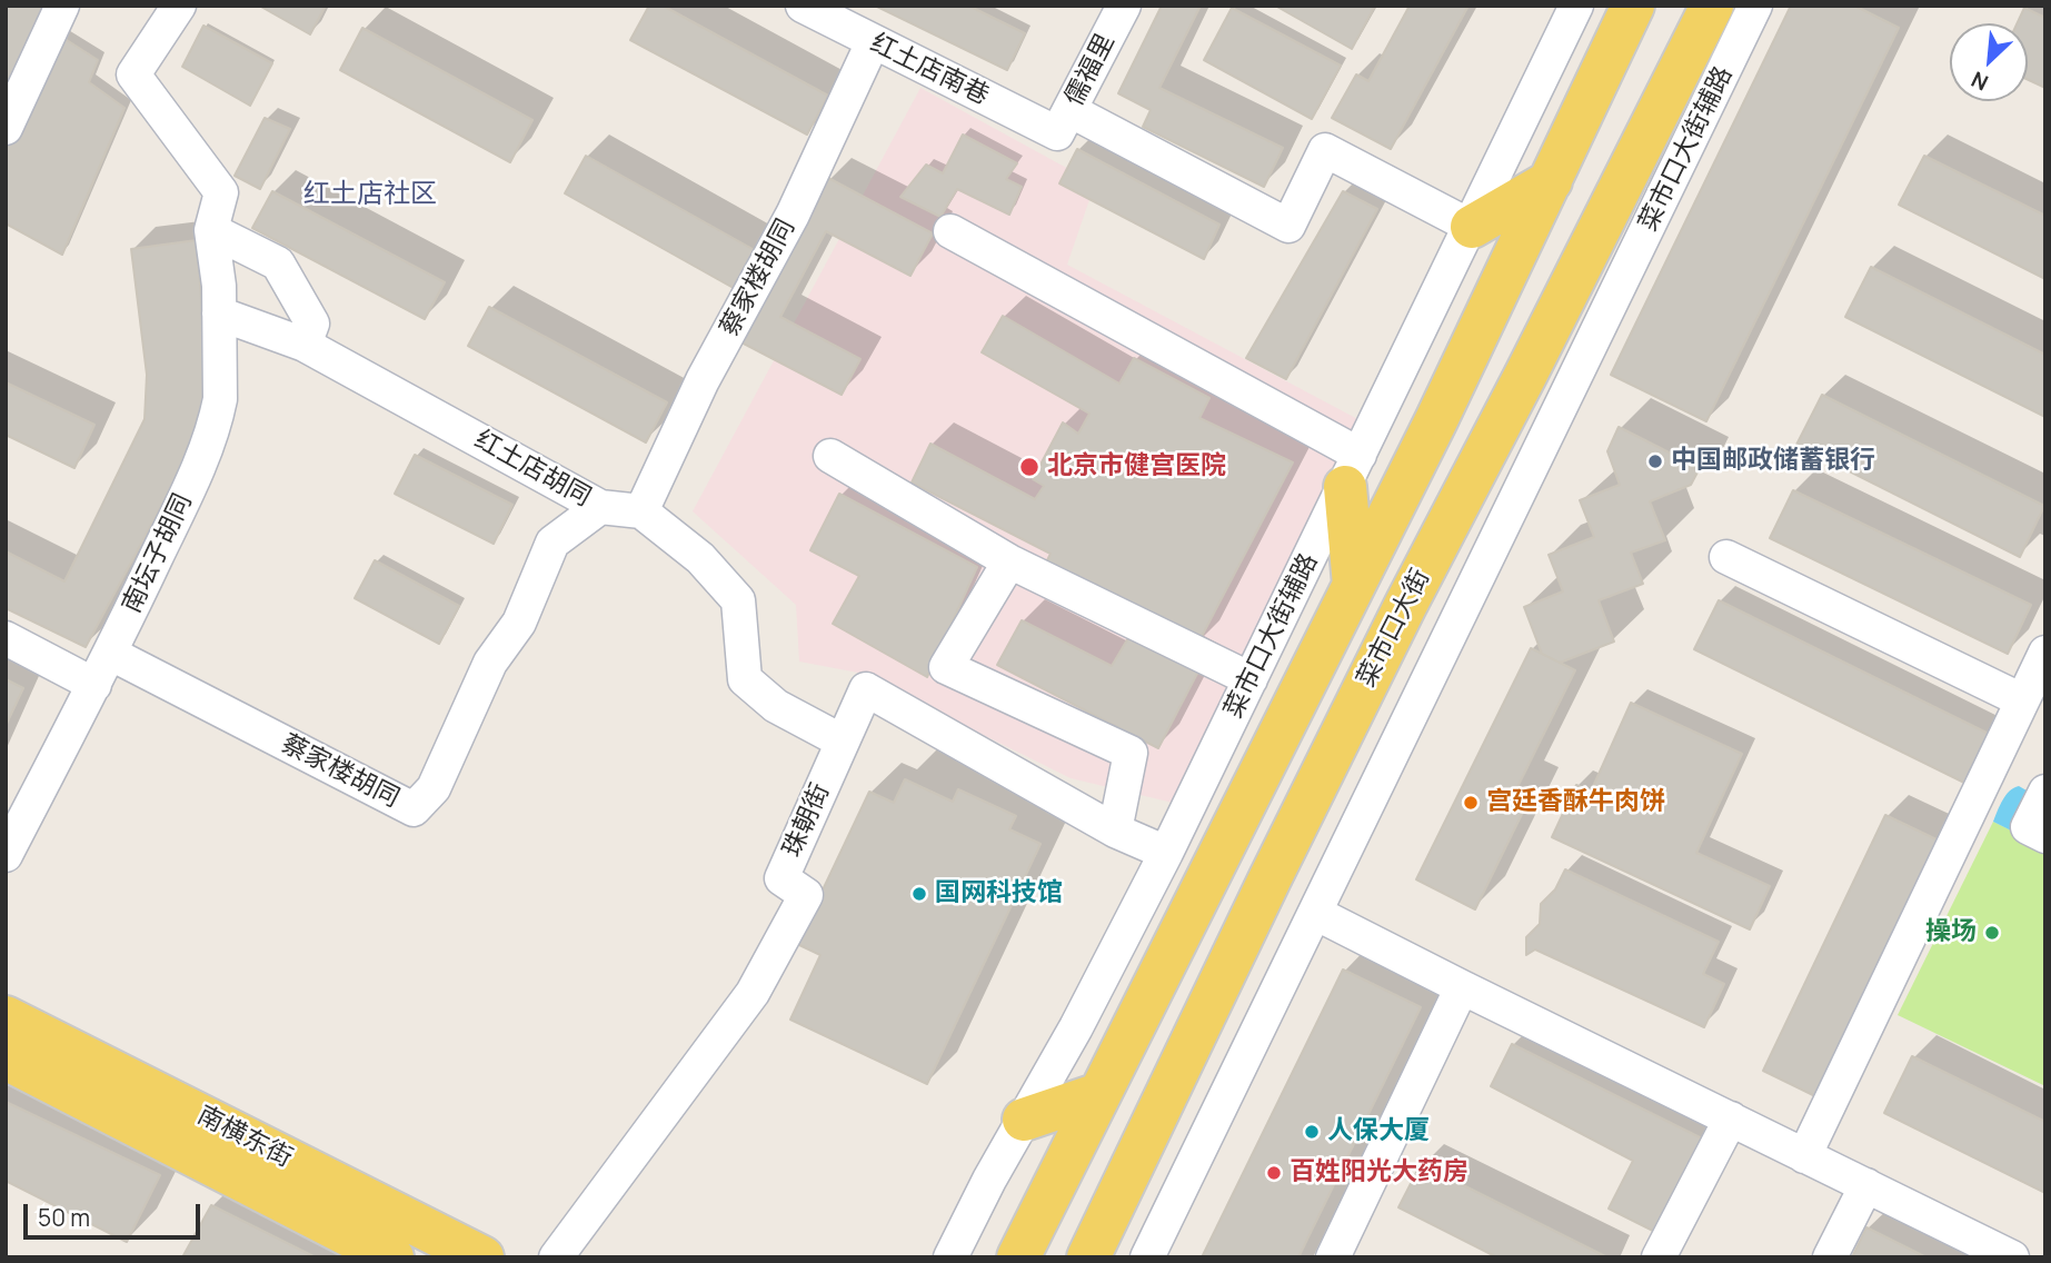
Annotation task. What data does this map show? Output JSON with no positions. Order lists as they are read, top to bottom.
{
  "streets": {
    "main road": ["菜市口大街", "南横东街"],
    "street": [
      "红土店南巷",
      "儒福里",
      "菜市口大街辅路",
      "蔡家楼胡同",
      "红土店胡同",
      "南坛子胡同",
      "珠朝街"
    ]
  },
  "crossings": [
    ["红土店南巷", "儒福里"],
    ["红土店南巷", "菜市口大街辅路"],
    ["红土店南巷", "蔡家楼胡同"],
    ["菜市口大街辅路", "珠朝街"],
    ["蔡家楼胡同", "红土店胡同"],
    ["蔡家楼胡同", "南坛子胡同"],
    ["红土店胡同", "南坛子胡同"]
  ],
  "districts": ["红土店社区"],
  "places": [
    "中国邮政储蓄银行",
    "北京市健宫医院",
    "宫廷香酥牛肉饼",
    "国网科技馆",
    "操场",
    "人保大厦",
    "百姓阳光大药房"
  ],
  "scale_bar": "50 m",
  "north": "bottom left"
}
